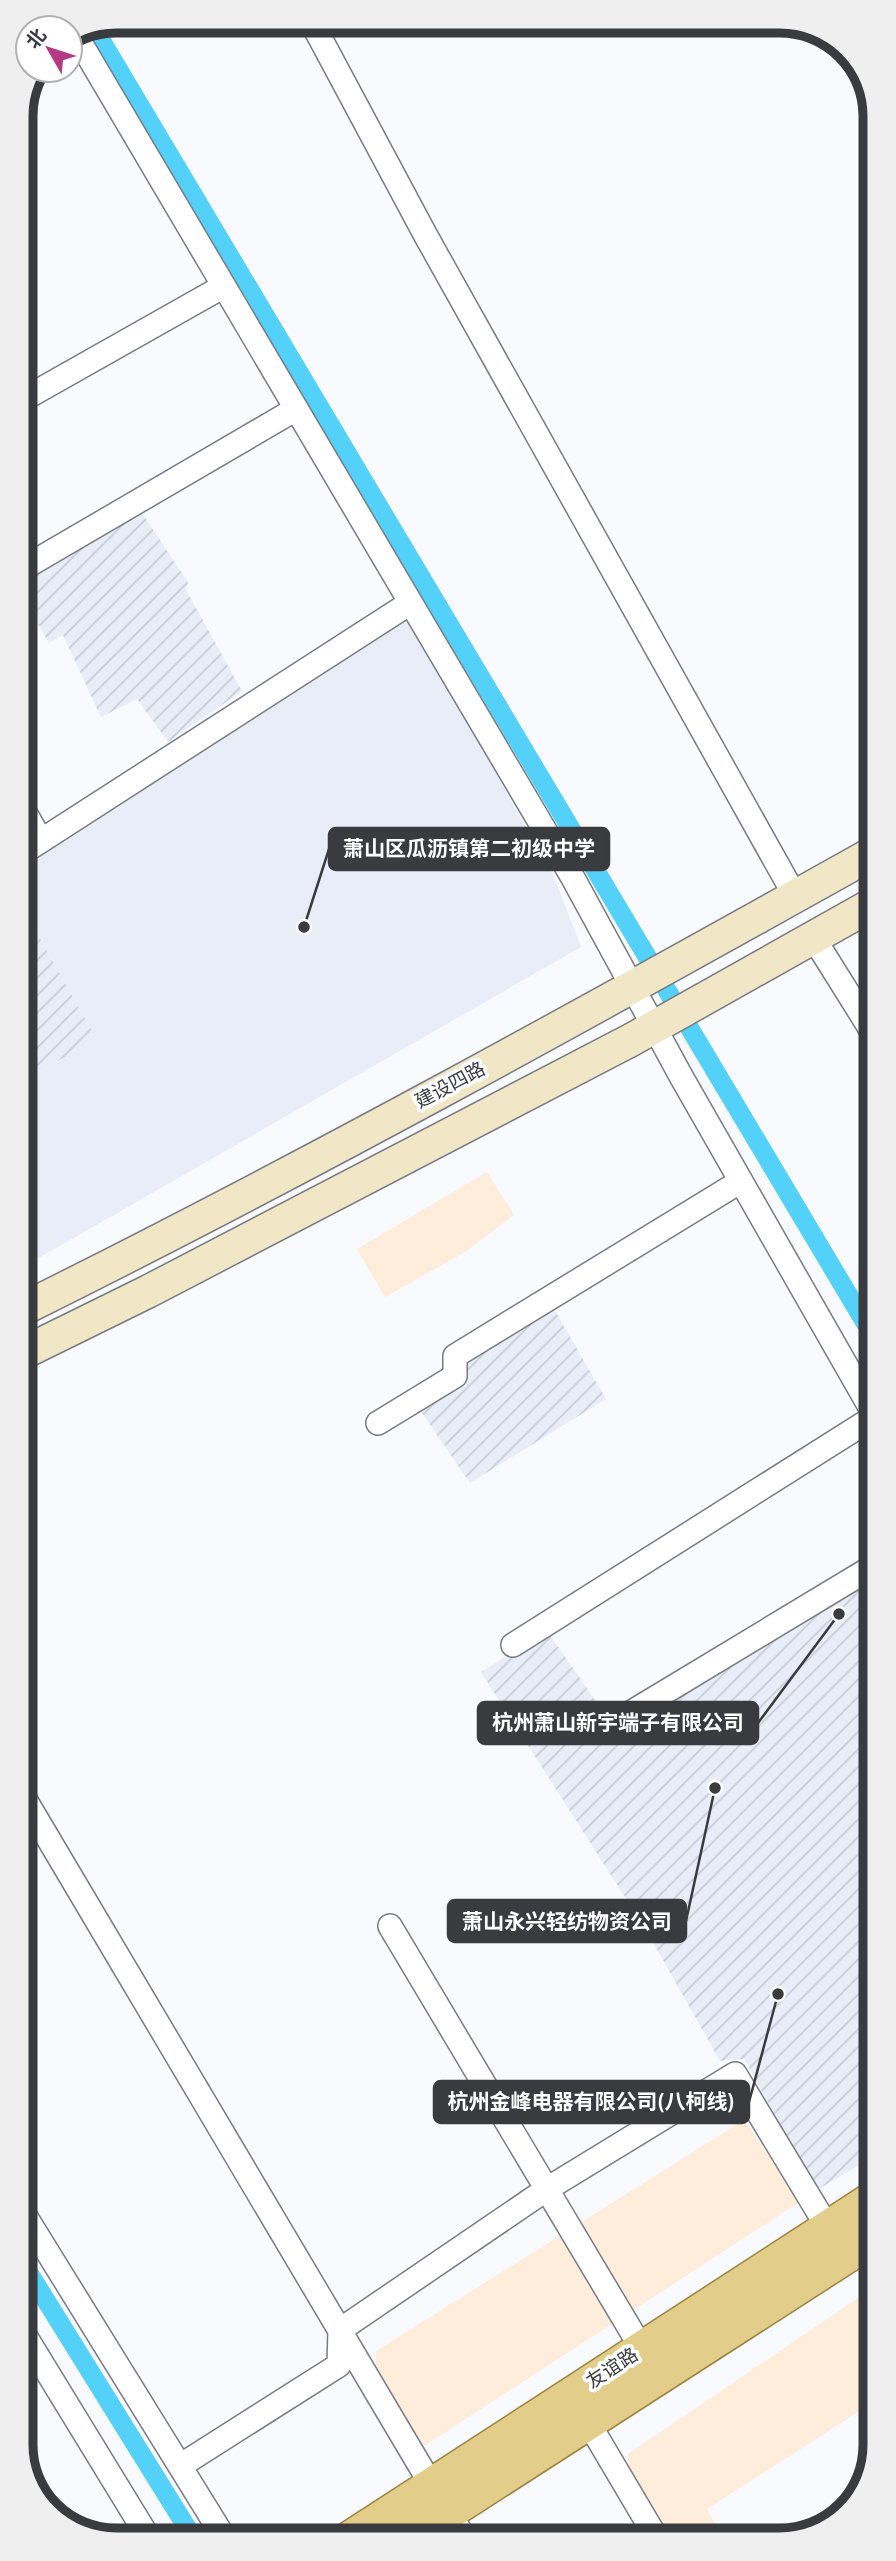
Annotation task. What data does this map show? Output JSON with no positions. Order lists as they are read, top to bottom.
{
  "streets": {
    "main road": ["建设四路", "友谊路"]
  },
  "places": [
    "萧山区瓜沥镇第二初级中学",
    "杭州萧山新宇端子有限公司",
    "萧山永兴轻纺物资公司",
    "杭州金峰电器有限公司(八柯线)"
  ],
  "north": "top left"
}
